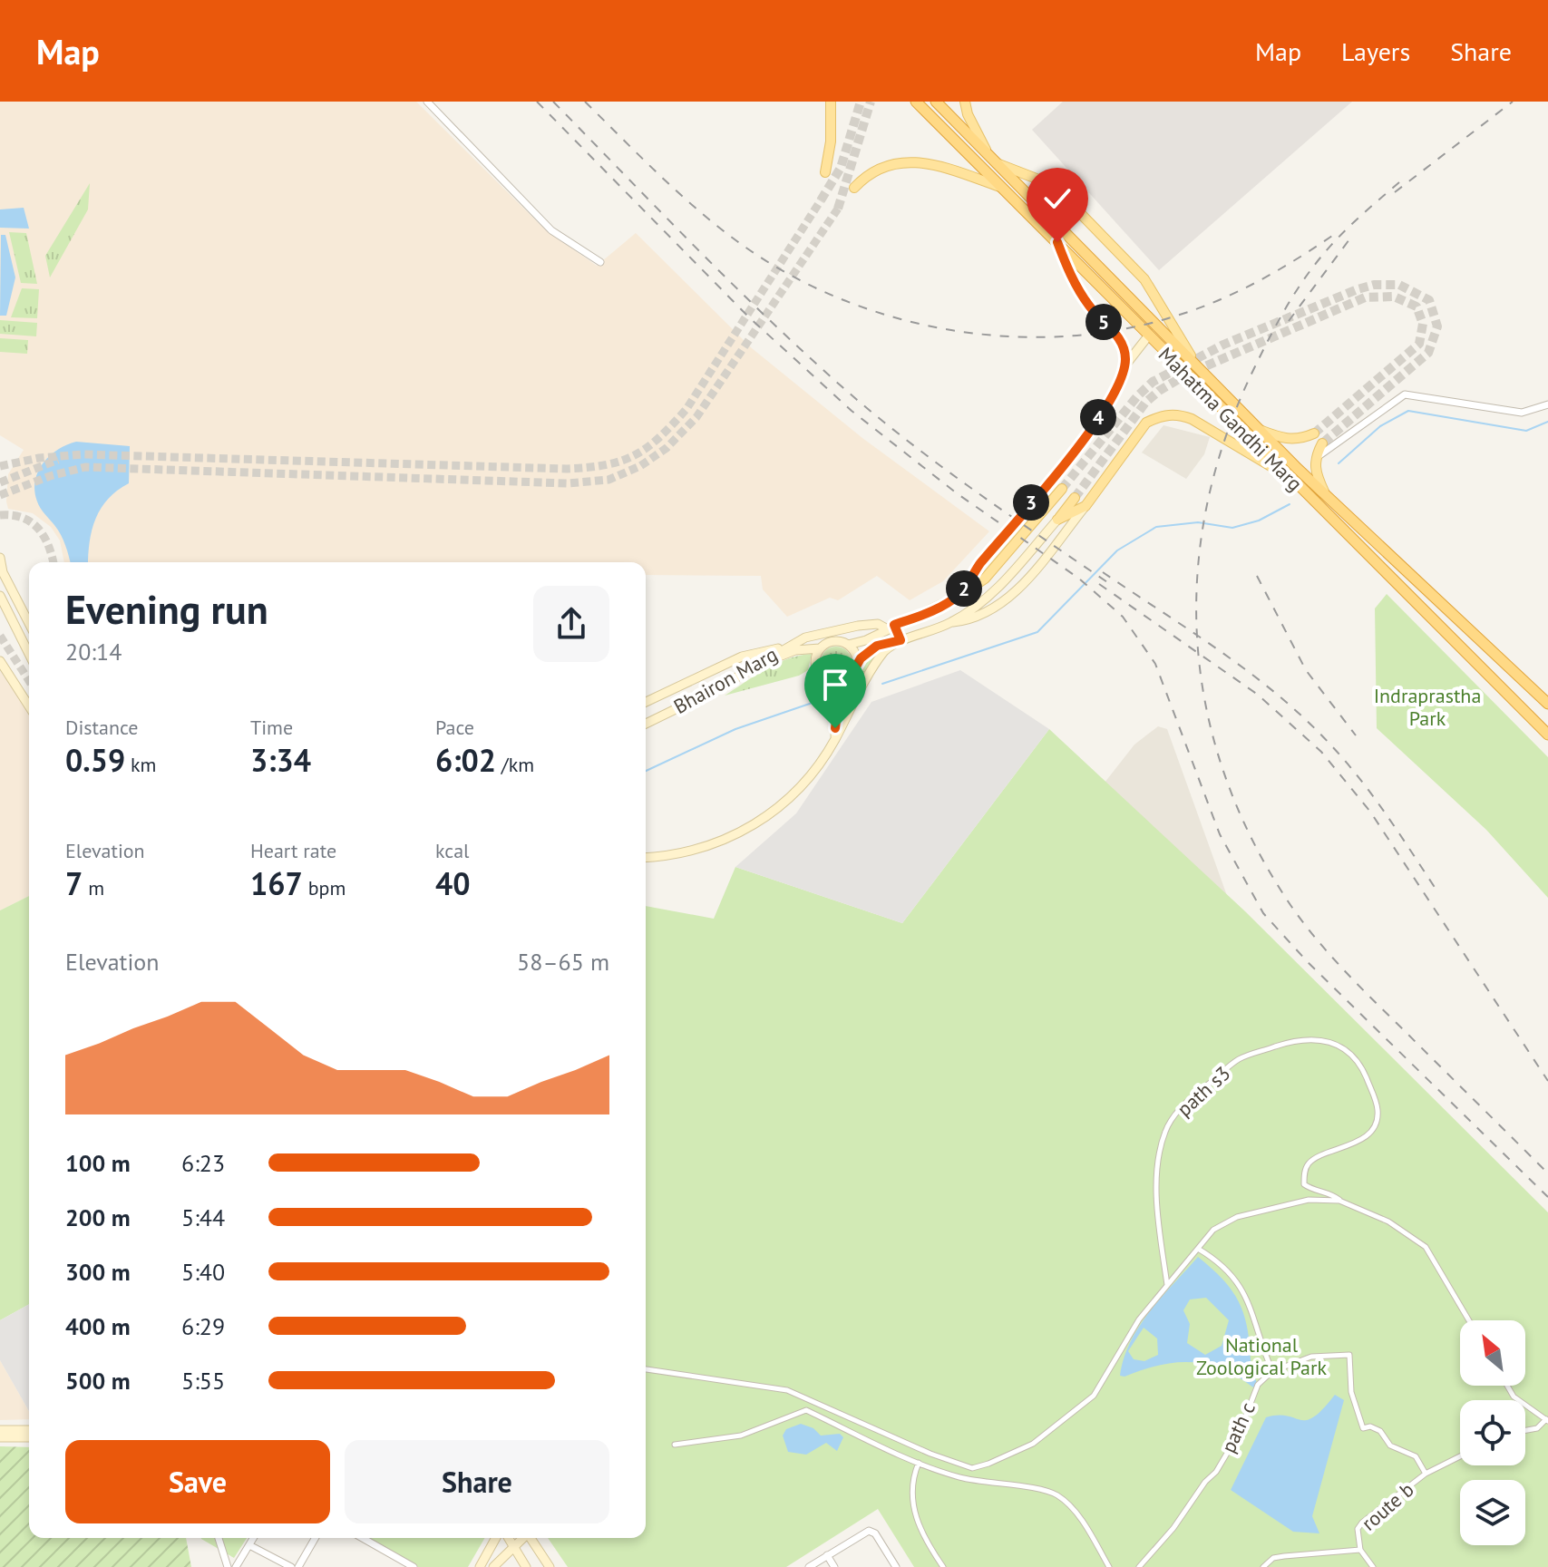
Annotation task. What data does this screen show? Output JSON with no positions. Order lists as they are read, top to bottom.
{
  "streets": {
    "highway": ["Mahatma Gandhi Marg"],
    "main road": ["Bhairon Marg"],
    "street": ["path s3", "path c", "route b"]
  },
  "crossings": [
    ["Mahatma Gandhi Marg", "Bhairon Marg"],
    ["path c", "route b"]
  ],
  "parks": ["Indraprastha Park", "National Zoological Park"],
  "north": "top left",
  "page": {
    "header": "Map",
    "nav": ["Map", "Layers", "Share"],
    "pins": [
      "5",
      "4",
      "3",
      "2"
    ],
    "heading": ["Evening run", "20:14"],
    "stats": [
      ["Distance", "0.59 km"],
      ["Time", "3:34"],
      ["Pace", "6:02 /km"],
      ["Elevation", "7 m"],
      ["Heart rate", "167 bpm"],
      ["kcal", "40"]
    ],
    "chart": ["Elevation", "58–65 m"],
    "list": [
      {
        "name": "100 m",
        "note": "6:23"
      },
      {
        "name": "200 m",
        "note": "5:44"
      },
      {
        "name": "300 m",
        "note": "5:40"
      },
      {
        "name": "400 m",
        "note": "6:29"
      },
      {
        "name": "500 m",
        "note": "5:55"
      }
    ],
    "buttons": ["Save", "Share"]
  }
}
